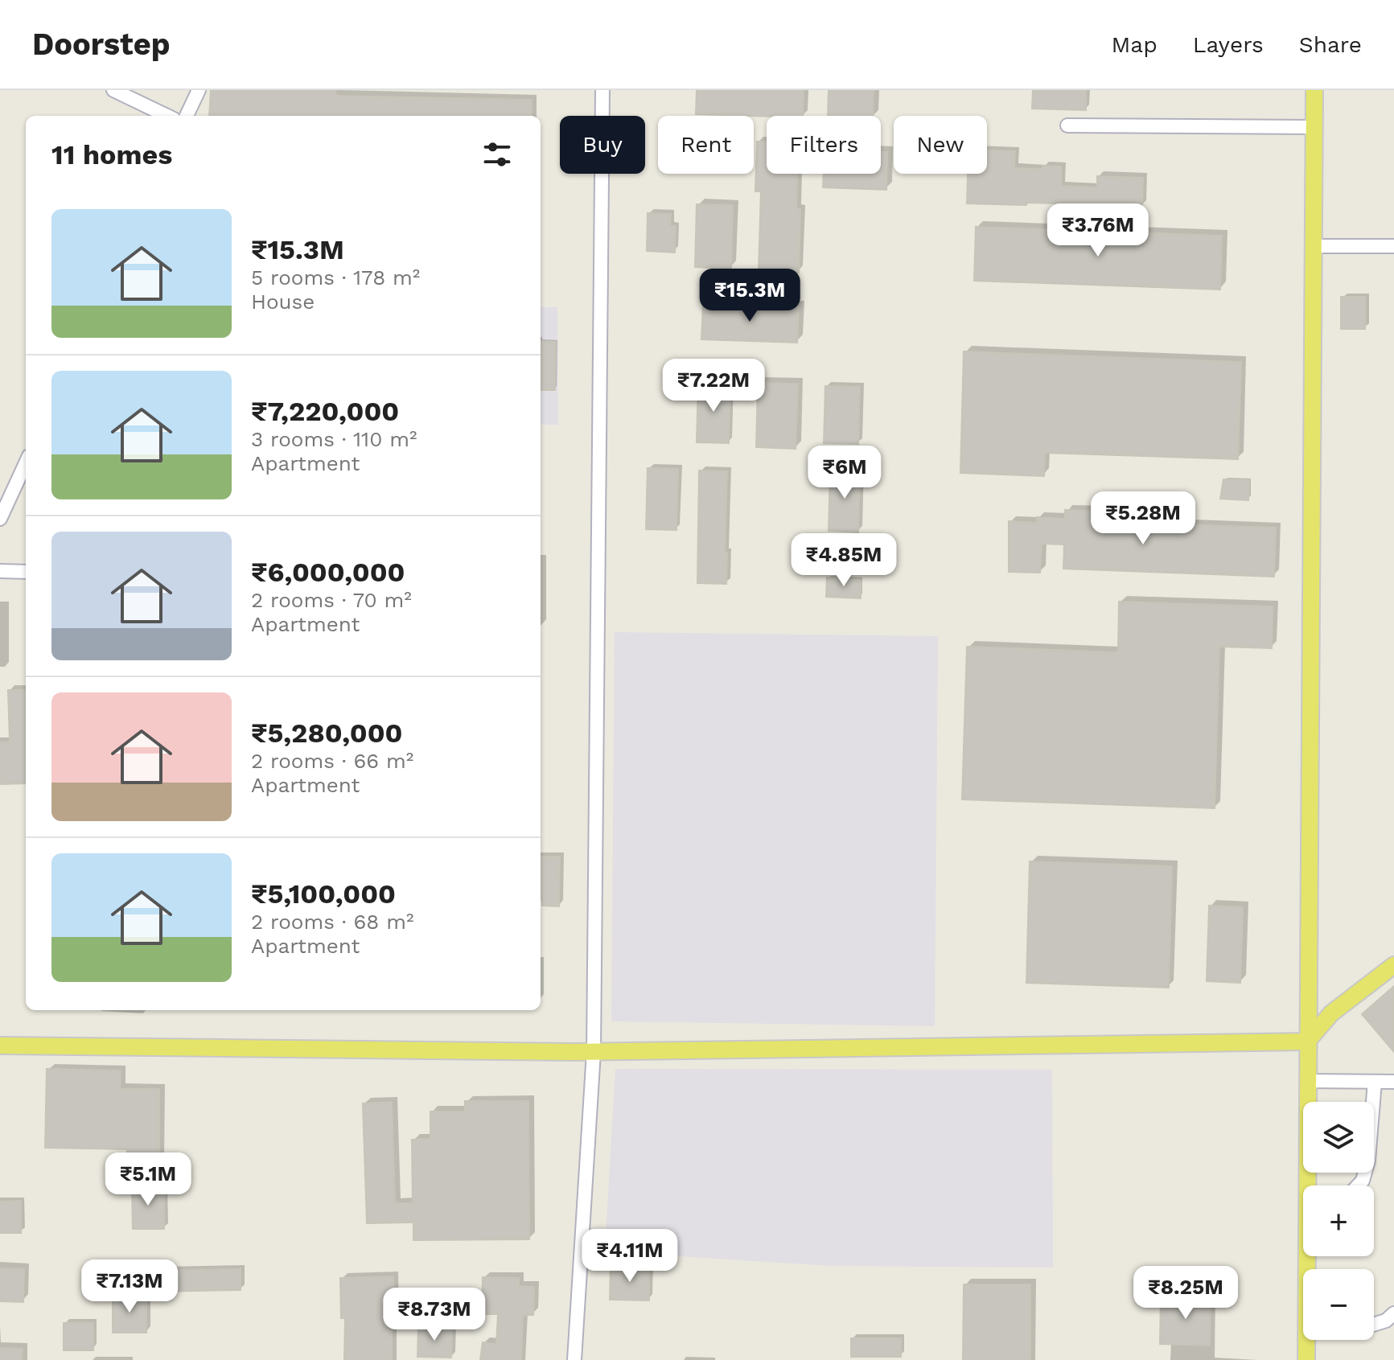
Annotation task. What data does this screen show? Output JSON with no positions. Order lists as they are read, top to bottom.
{
  "page": {
    "header": "Doorstep",
    "nav": ["Map", "Layers", "Share"],
    "chip": [
      "Buy",
      "Rent",
      "Filters",
      "New"
    ],
    "heading": "11 homes",
    "list": [
      {
        "name": "₹15.3M",
        "note": "5 rooms · 178 m² · House"
      },
      {
        "name": "₹7,220,000",
        "note": "3 rooms · 110 m² · Apartment"
      },
      {
        "name": "₹6,000,000",
        "note": "2 rooms · 70 m² · Apartment"
      },
      {
        "name": "₹5,280,000",
        "note": "2 rooms · 66 m² · Apartment"
      },
      {
        "name": "₹5,100,000",
        "note": "2 rooms · 68 m² · Apartment"
      }
    ],
    "price": [
      "₹3.76M",
      "₹15.3M",
      "₹7.22M",
      "₹6M",
      "₹5.28M",
      "₹4.85M",
      "₹5.1M",
      "₹4.11M",
      "₹7.13M",
      "₹8.25M",
      "₹8.73M"
    ],
    "map_buttons": ["+", "−"]
  }
}
